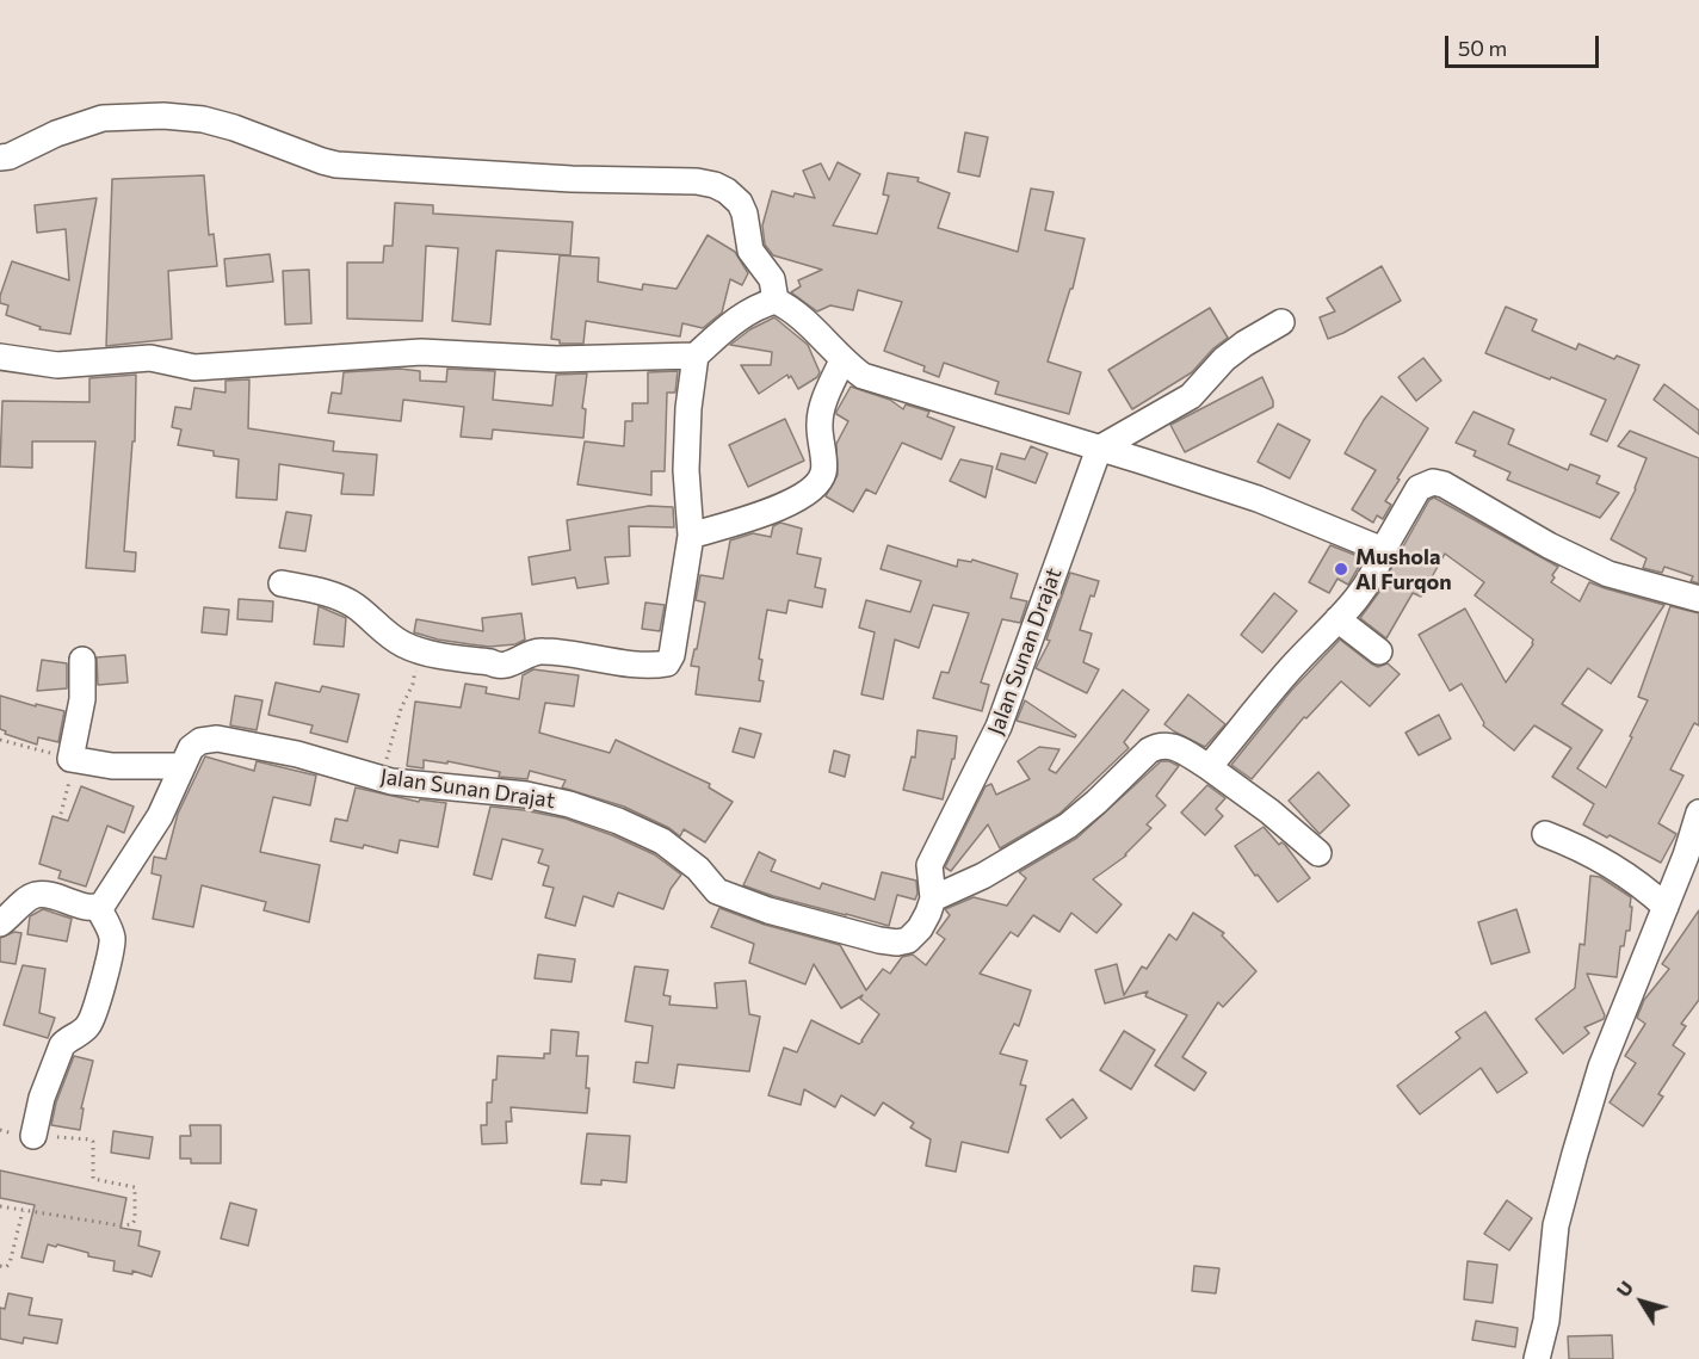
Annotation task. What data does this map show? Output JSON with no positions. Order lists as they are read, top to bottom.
{
  "streets": {
    "street": ["Jalan Sunan Drajat"]
  },
  "places": ["Mushola Al Furqon"],
  "scale_bar": "50 m",
  "north": "top left"
}
